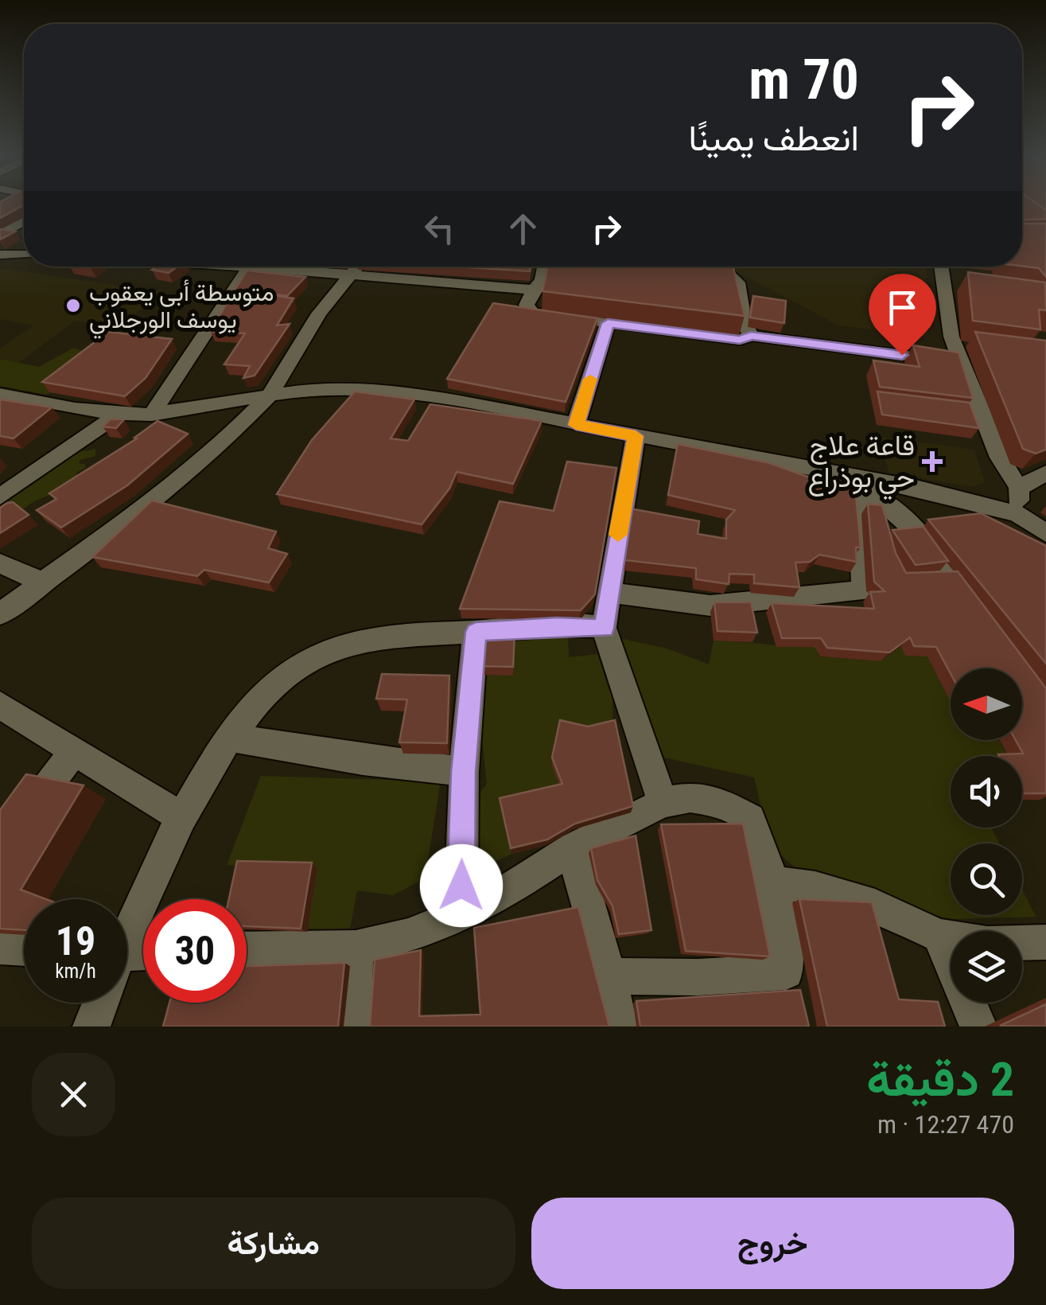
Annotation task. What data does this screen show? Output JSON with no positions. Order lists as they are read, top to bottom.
{
  "places": {
    "other": ["متوسطة أبي يعقوب يوسف الورجلاني"],
    "health": ["قاعة علاج حي بوذراع"]
  },
  "north": "left",
  "page": {
    "turn": ["70 m", "انعطف يمينًا"],
    "speed": "19 km/h",
    "limit": "30",
    "heading": ["2 دقيقة", "470 m · 12:27"],
    "buttons": ["خروج", "مشاركة"]
  }
}
